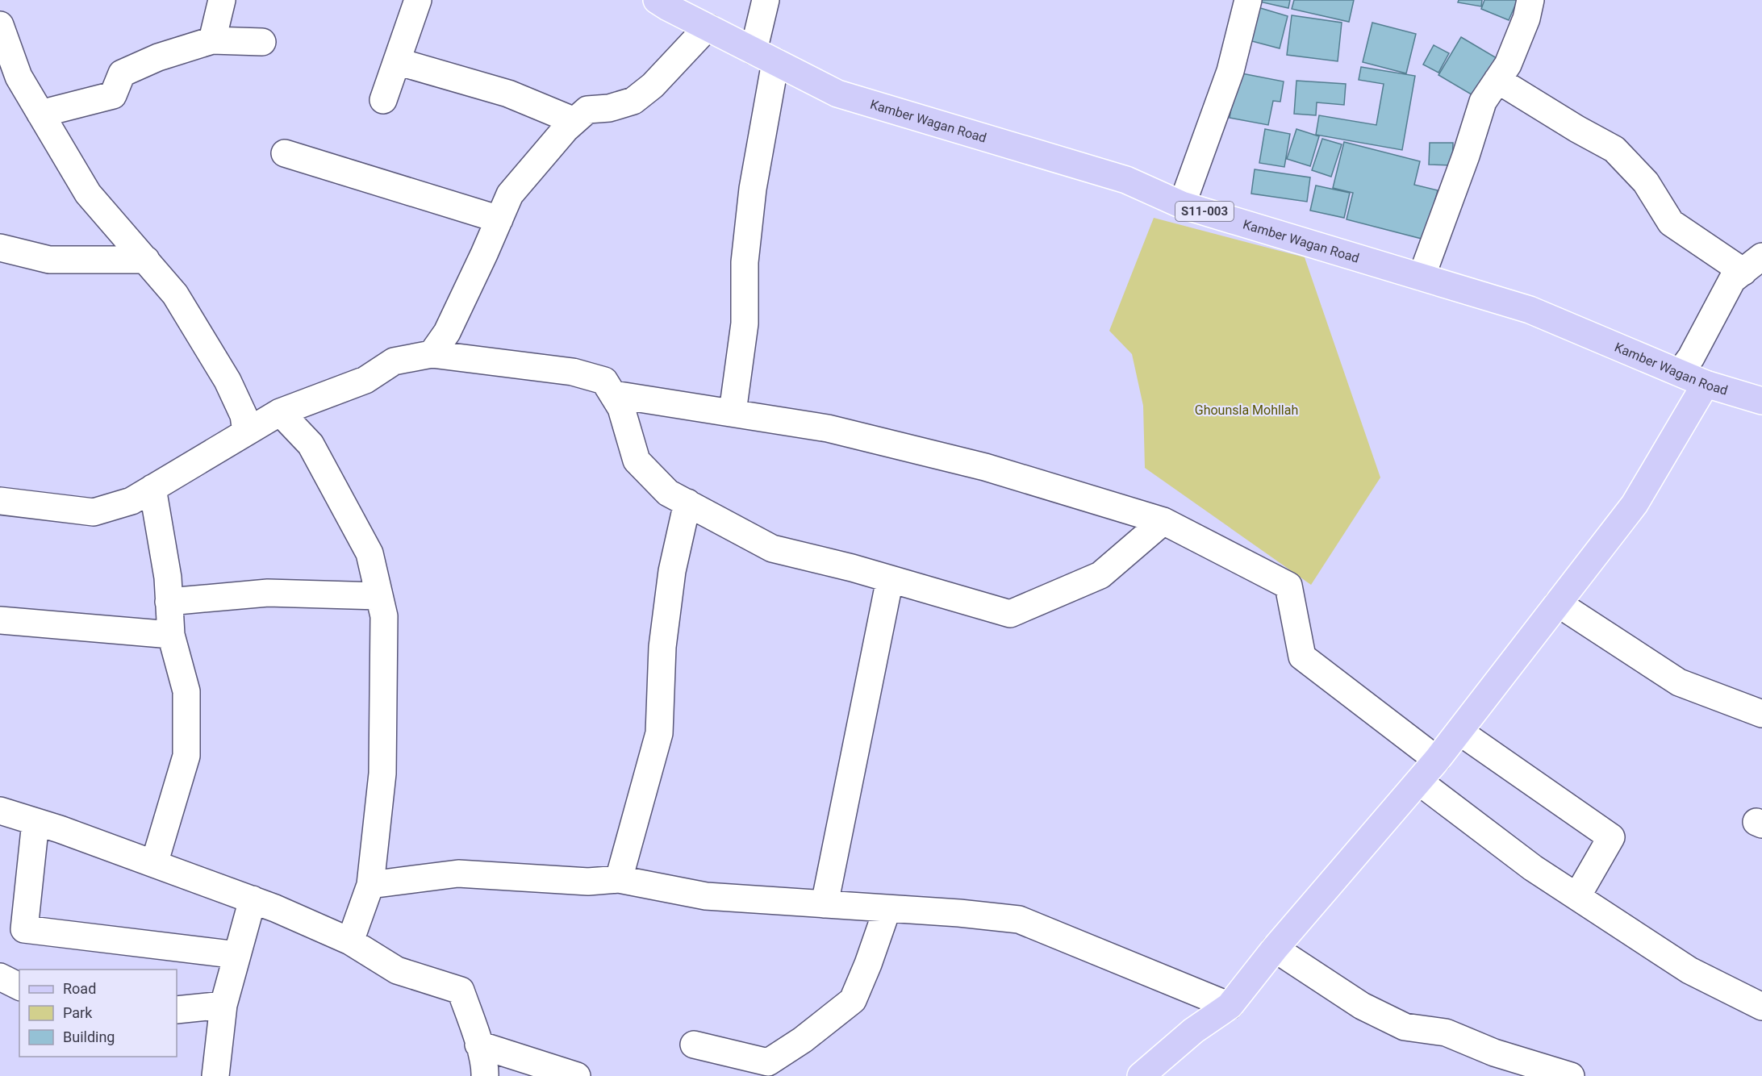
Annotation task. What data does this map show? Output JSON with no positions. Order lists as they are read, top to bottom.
{
  "streets": {
    "main road": ["Kamber Wagan Road", "S11-003"]
  },
  "parks": ["Ghounsla Mohllah"],
  "legend": ["Road", "Park", "Building"]
}
